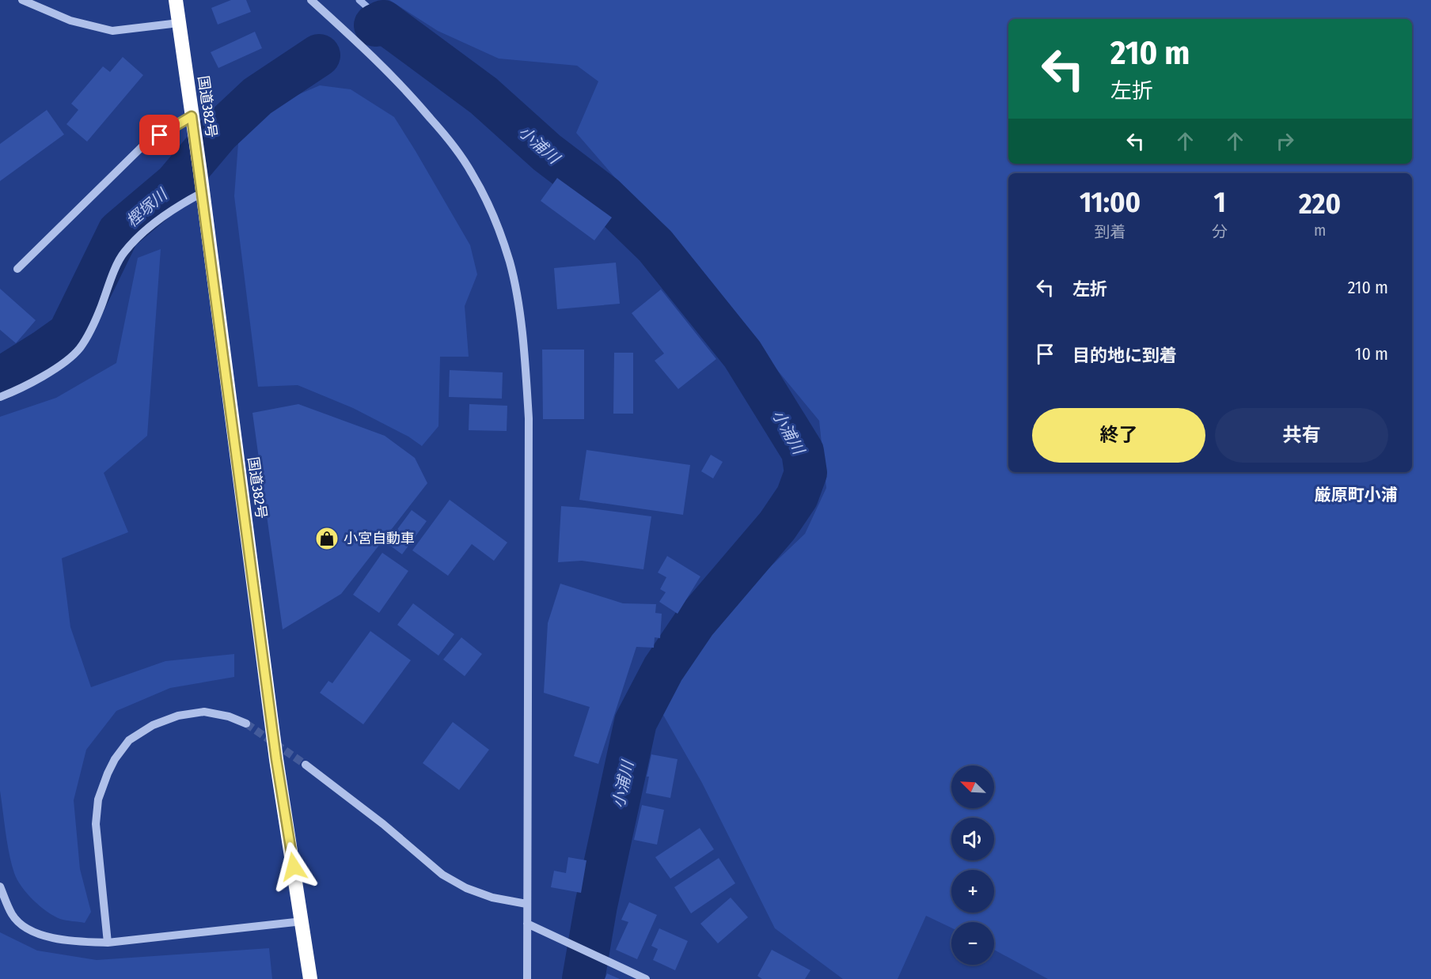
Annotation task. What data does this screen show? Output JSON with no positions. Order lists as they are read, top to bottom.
{
  "streets": {
    "highway": ["国道382号"]
  },
  "districts": ["厳原町小浦"],
  "water": ["小浦川", "樫塚川"],
  "places": {
    "shop": ["小宮自動車"]
  },
  "north": "top left",
  "page": {
    "turn": ["210 m", "左折"],
    "eta": [
      "11:00",
      "到着",
      "1",
      "分",
      "220",
      "m"
    ],
    "list": [
      {
        "name": "左折",
        "value": "210 m"
      },
      {
        "name": "目的地に到着",
        "value": "10 m"
      }
    ],
    "buttons": ["終了", "共有"],
    "map_buttons": ["+", "−"]
  }
}
